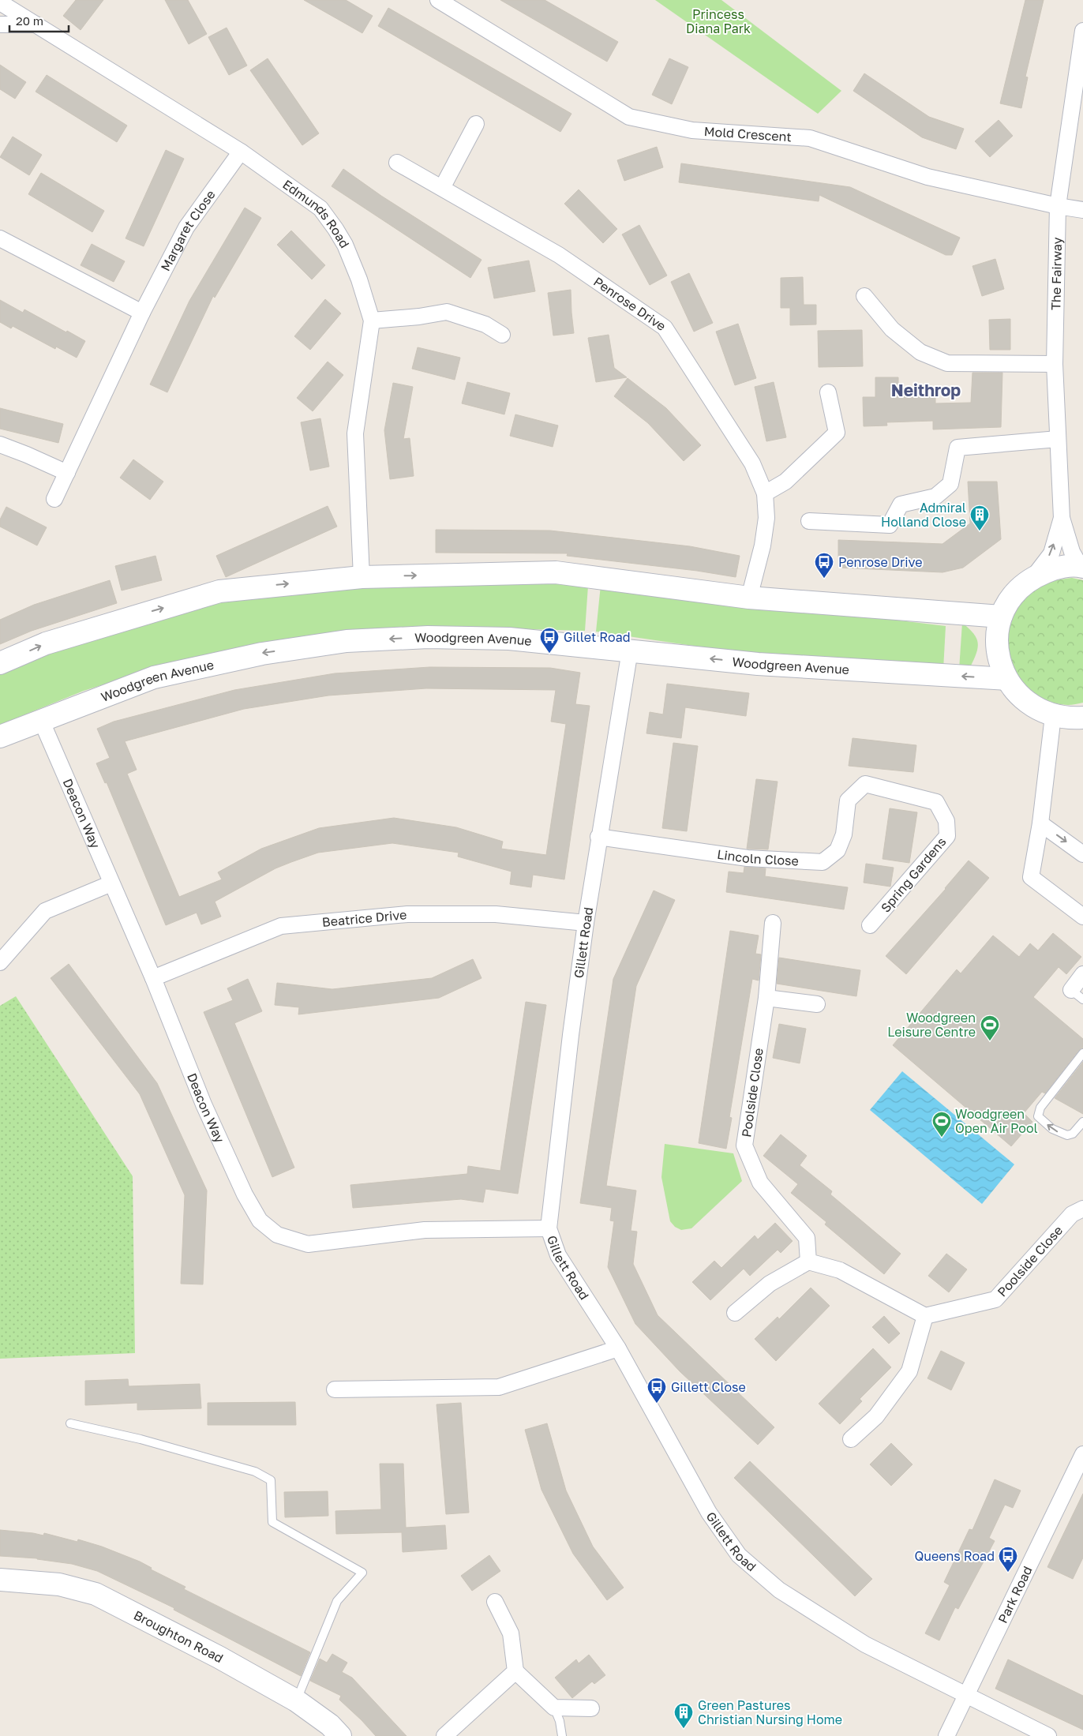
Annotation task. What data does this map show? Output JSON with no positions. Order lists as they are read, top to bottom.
{
  "streets": {
    "street": [
      "Mold Crescent",
      "Edmunds Road",
      "Margaret Close",
      "The Fairway",
      "Penrose Drive",
      "Woodgreen Avenue",
      "Deacon Way",
      "Lincoln Close",
      "Spring Gardens",
      "Beatrice Drive",
      "Gillett Road",
      "Poolside Close",
      "Park Road",
      "Broughton Road"
    ]
  },
  "crossings": [
    ["Mold Crescent", "The Fairway"],
    ["Edmunds Road", "Margaret Close"],
    ["Woodgreen Avenue", "Deacon Way"],
    ["Woodgreen Avenue", "Gillett Road"],
    ["Deacon Way", "Beatrice Drive"],
    ["Deacon Way", "Gillett Road"],
    ["Lincoln Close", "Spring Gardens"],
    ["Lincoln Close", "Gillett Road"],
    ["Beatrice Drive", "Gillett Road"],
    ["Gillett Road", "Park Road"]
  ],
  "districts": ["Neithrop"],
  "parks": ["Princess Diana Park"],
  "places": {
    "building": ["Admiral Holland Close", "Green Pastures Christian Nursing Home"],
    "bus stop": [
      "Penrose Drive",
      "Gillet Road",
      "Gillett Close",
      "Queens Road"
    ],
    "sports": ["Woodgreen Leisure Centre", "Woodgreen Open Air Pool"]
  },
  "scale_bar": "20 m"
}
